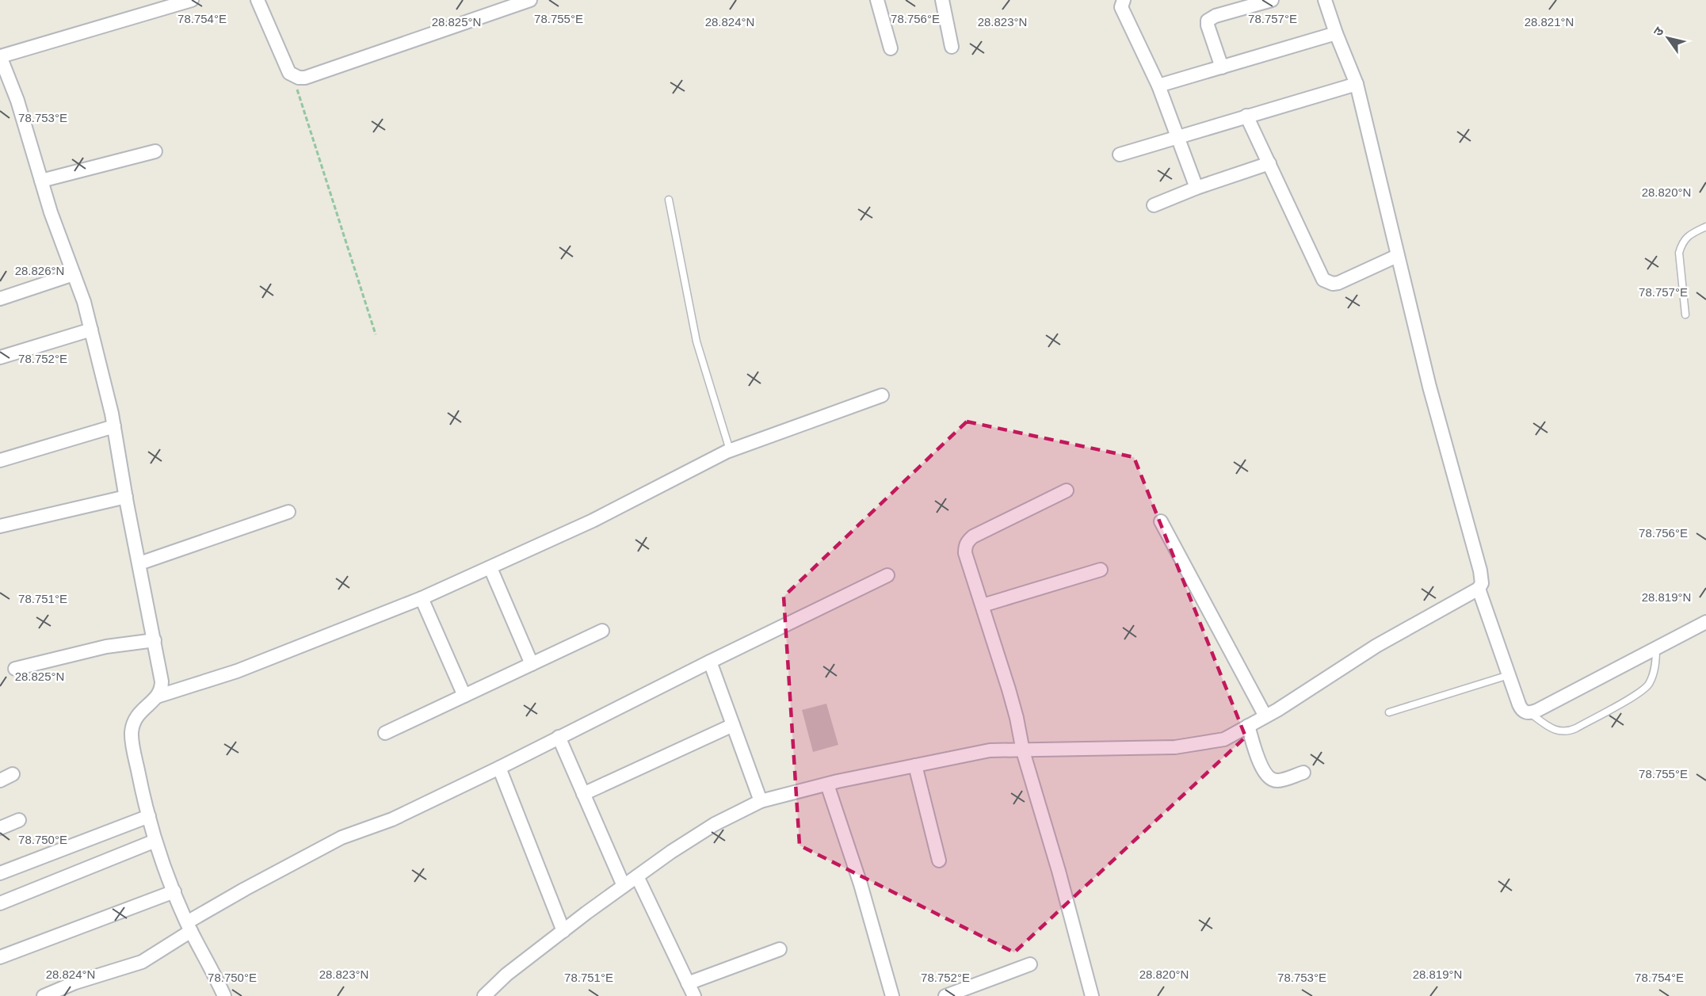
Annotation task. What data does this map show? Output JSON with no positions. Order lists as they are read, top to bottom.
{
  "north": "top left",
  "coordinates": [
    "78.754°E",
    "78.755°E",
    "78.756°E",
    "78.757°E",
    "28.825°N",
    "28.824°N",
    "28.823°N",
    "28.821°N",
    "78.753°E",
    "28.820°N",
    "28.826°N",
    "78.752°E",
    "28.819°N",
    "78.751°E",
    "78.750°E"
  ]
}
